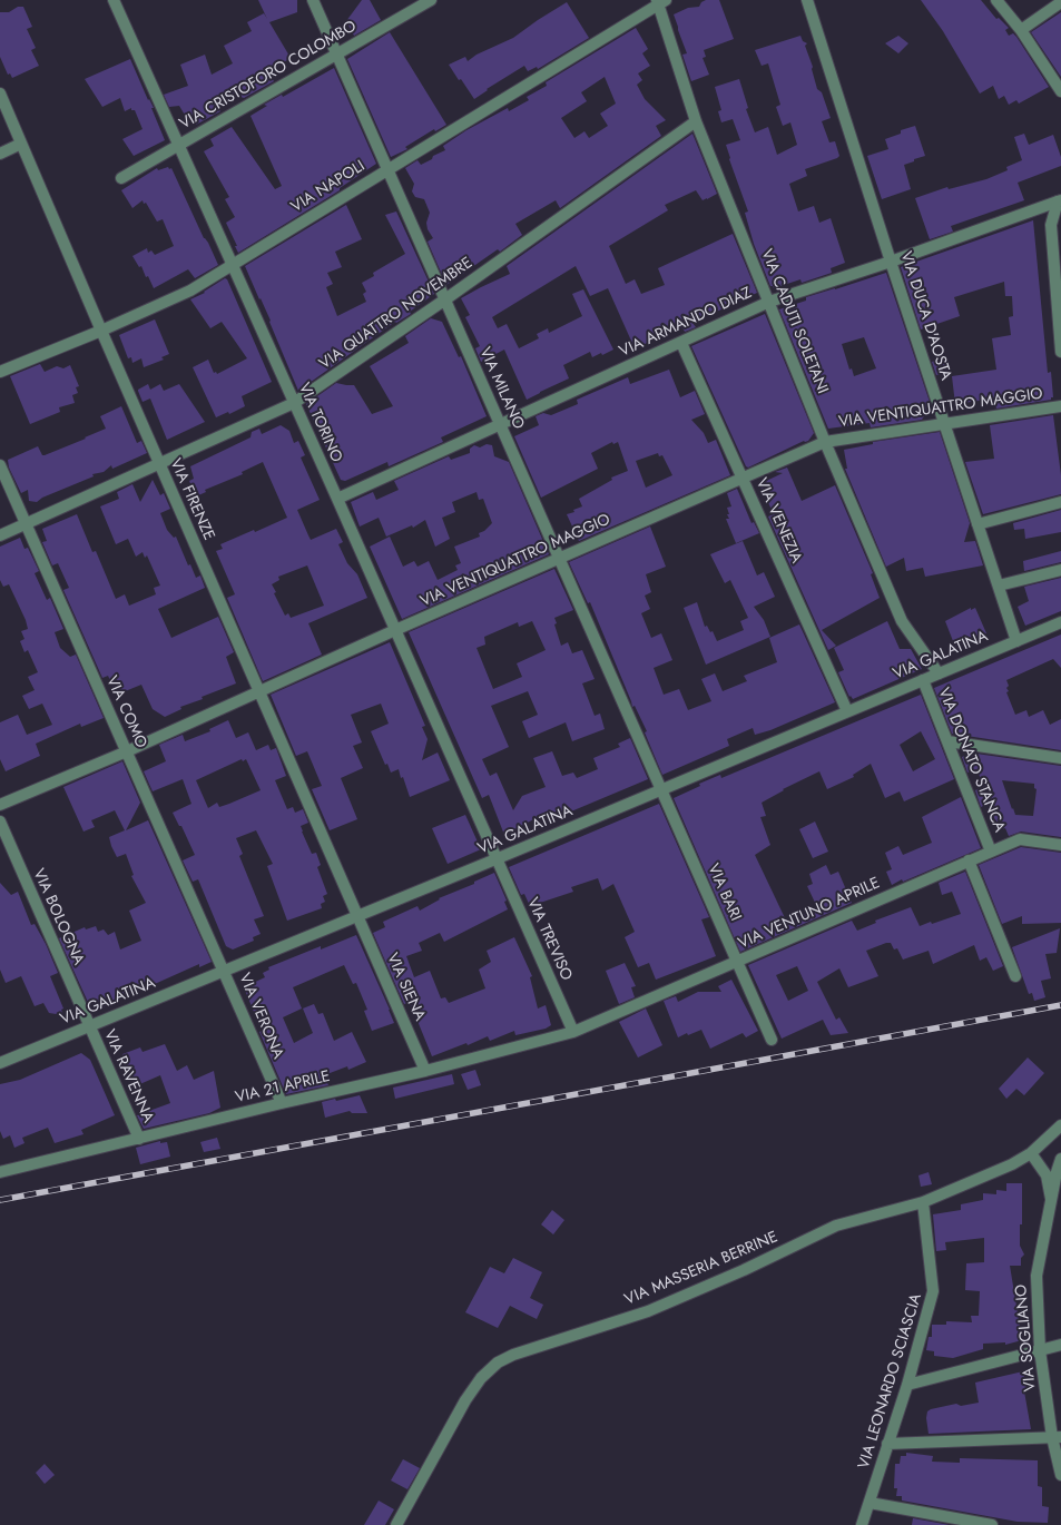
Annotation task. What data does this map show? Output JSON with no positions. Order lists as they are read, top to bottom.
{
  "streets": {
    "street": [
      "VIA CRISTOFORO COLOMBO",
      "VIA NAPOLI",
      "VIA QUATTRO NOVEMBRE",
      "VIA DUCA D'AOSTA",
      "VIA CADUTI SOLETANI",
      "VIA ARMANDO DIAZ",
      "VIA MILANO",
      "VIA VENTIQUATTRO MAGGIO",
      "VIA TORINO",
      "VIA FIRENZE",
      "VIA VENEZIA",
      "VIA GALATINA",
      "VIA COMO",
      "VIA DONATO STANCA",
      "VIA BARI",
      "VIA VENTUNO APRILE",
      "VIA BOLOGNA",
      "VIA TREVISO",
      "VIA SIENA",
      "VIA VERONA",
      "VIA RAVENNA",
      "VIA 21 APRILE",
      "VIA MASSERIA BERRINE",
      "VIA SOGLIANO",
      "VIA LEONARDO SCIASCIA"
    ]
  },
  "crossings": [
    ["VIA CRISTOFORO COLOMBO", "VIA MILANO"],
    ["VIA CRISTOFORO COLOMBO", "VIA TORINO"],
    ["VIA NAPOLI", "VIA CADUTI SOLETANI"],
    ["VIA NAPOLI", "VIA MILANO"],
    ["VIA NAPOLI", "VIA TORINO"],
    ["VIA NAPOLI", "VIA FIRENZE"],
    ["VIA QUATTRO NOVEMBRE", "VIA CADUTI SOLETANI"],
    ["VIA QUATTRO NOVEMBRE", "VIA MILANO"],
    ["VIA QUATTRO NOVEMBRE", "VIA TORINO"],
    ["VIA QUATTRO NOVEMBRE", "VIA FIRENZE"],
    ["VIA QUATTRO NOVEMBRE", "VIA COMO"],
    ["VIA DUCA D'AOSTA", "VIA ARMANDO DIAZ"],
    ["VIA DUCA D'AOSTA", "VIA VENTIQUATTRO MAGGIO"],
    ["VIA DUCA D'AOSTA", "VIA GALATINA"],
    ["VIA CADUTI SOLETANI", "VIA ARMANDO DIAZ"],
    ["VIA CADUTI SOLETANI", "VIA VENTIQUATTRO MAGGIO"],
    ["VIA CADUTI SOLETANI", "VIA GALATINA"],
    ["VIA ARMANDO DIAZ", "VIA MILANO"],
    ["VIA ARMANDO DIAZ", "VIA TORINO"],
    ["VIA ARMANDO DIAZ", "VIA VENEZIA"],
    ["VIA MILANO", "VIA VENTIQUATTRO MAGGIO"],
    ["VIA MILANO", "VIA GALATINA"],
    ["VIA MILANO", "VIA BARI"],
    ["VIA VENTIQUATTRO MAGGIO", "VIA TORINO"],
    ["VIA VENTIQUATTRO MAGGIO", "VIA FIRENZE"],
    ["VIA VENTIQUATTRO MAGGIO", "VIA VENEZIA"],
    ["VIA VENTIQUATTRO MAGGIO", "VIA COMO"],
    ["VIA TORINO", "VIA GALATINA"],
    ["VIA TORINO", "VIA TREVISO"],
    ["VIA FIRENZE", "VIA GALATINA"],
    ["VIA FIRENZE", "VIA SIENA"],
    ["VIA VENEZIA", "VIA GALATINA"],
    ["VIA GALATINA", "VIA COMO"],
    ["VIA GALATINA", "VIA DONATO STANCA"],
    ["VIA GALATINA", "VIA BARI"],
    ["VIA GALATINA", "VIA BOLOGNA"],
    ["VIA GALATINA", "VIA TREVISO"],
    ["VIA GALATINA", "VIA SIENA"],
    ["VIA GALATINA", "VIA VERONA"],
    ["VIA GALATINA", "VIA RAVENNA"],
    ["VIA COMO", "VIA VERONA"],
    ["VIA DONATO STANCA", "VIA VENTUNO APRILE"],
    ["VIA BARI", "VIA VENTUNO APRILE"],
    ["VIA VENTUNO APRILE", "VIA TREVISO"],
    ["VIA VENTUNO APRILE", "VIA 21 APRILE"],
    ["VIA BOLOGNA", "VIA RAVENNA"],
    ["VIA TREVISO", "VIA 21 APRILE"],
    ["VIA SIENA", "VIA 21 APRILE"],
    ["VIA VERONA", "VIA 21 APRILE"],
    ["VIA RAVENNA", "VIA 21 APRILE"],
    ["VIA MASSERIA BERRINE", "VIA SOGLIANO"],
    ["VIA MASSERIA BERRINE", "VIA LEONARDO SCIASCIA"]
  ]
}
